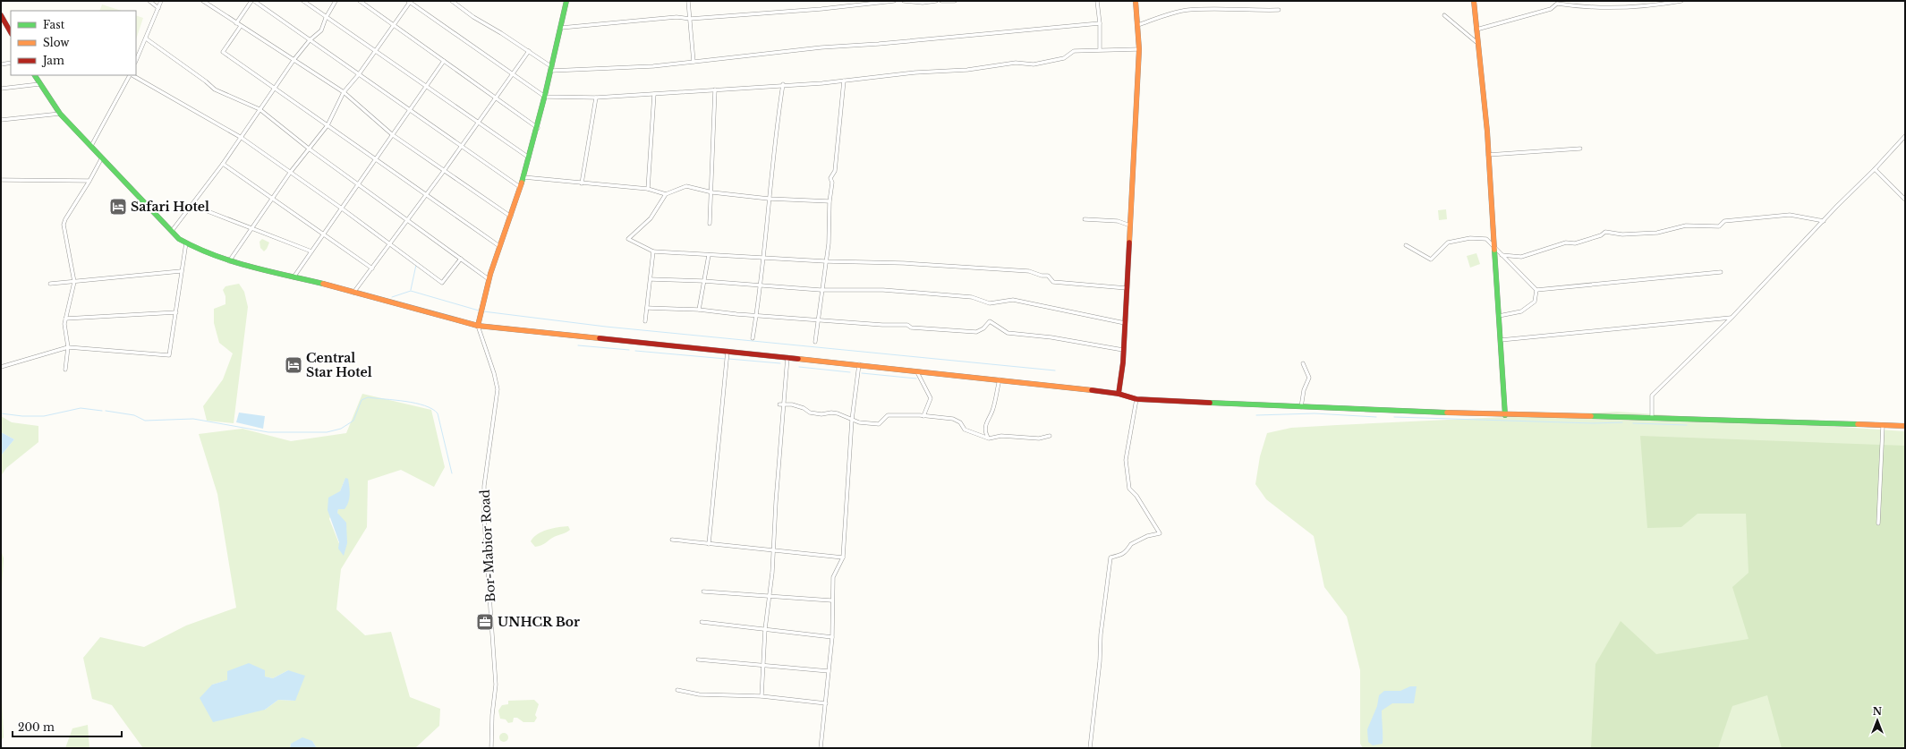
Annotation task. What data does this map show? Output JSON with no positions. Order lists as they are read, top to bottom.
{
  "streets": {
    "street": ["Bor-Mabior Road"]
  },
  "places": {
    "hotel": ["Safari Hotel", "Central Star Hotel"],
    "office": ["UNHCR Bor"]
  },
  "legend": ["Fast", "Slow", "Jam"],
  "scale_bar": "200 m",
  "north": "top"
}
